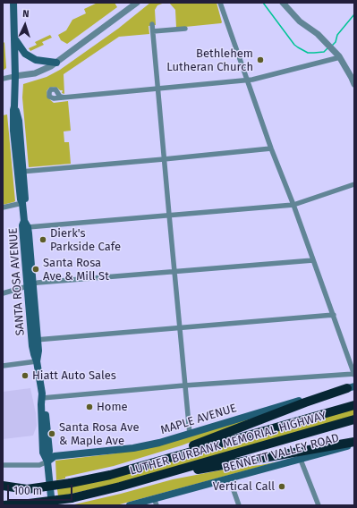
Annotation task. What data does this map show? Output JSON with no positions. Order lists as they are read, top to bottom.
{
  "streets": {
    "highway": ["LUTHER BURBANK MEMORIAL HIGHWAY"],
    "main road": ["SANTA ROSA AVENUE", "MAPLE AVENUE", "BENNETT VALLEY ROAD"]
  },
  "crossings": [
    ["SANTA ROSA AVENUE", "MAPLE AVENUE"]
  ],
  "places": [
    "Bethlehem Lutheran Church",
    "Dierk's Parkside Cafe",
    "Santa Rosa Ave & Mill St",
    "Hiatt Auto Sales",
    "Home",
    "Santa Rosa Ave & Maple Ave",
    "Vertical Call"
  ],
  "scale_bar": "100 m",
  "north": "top"
}
